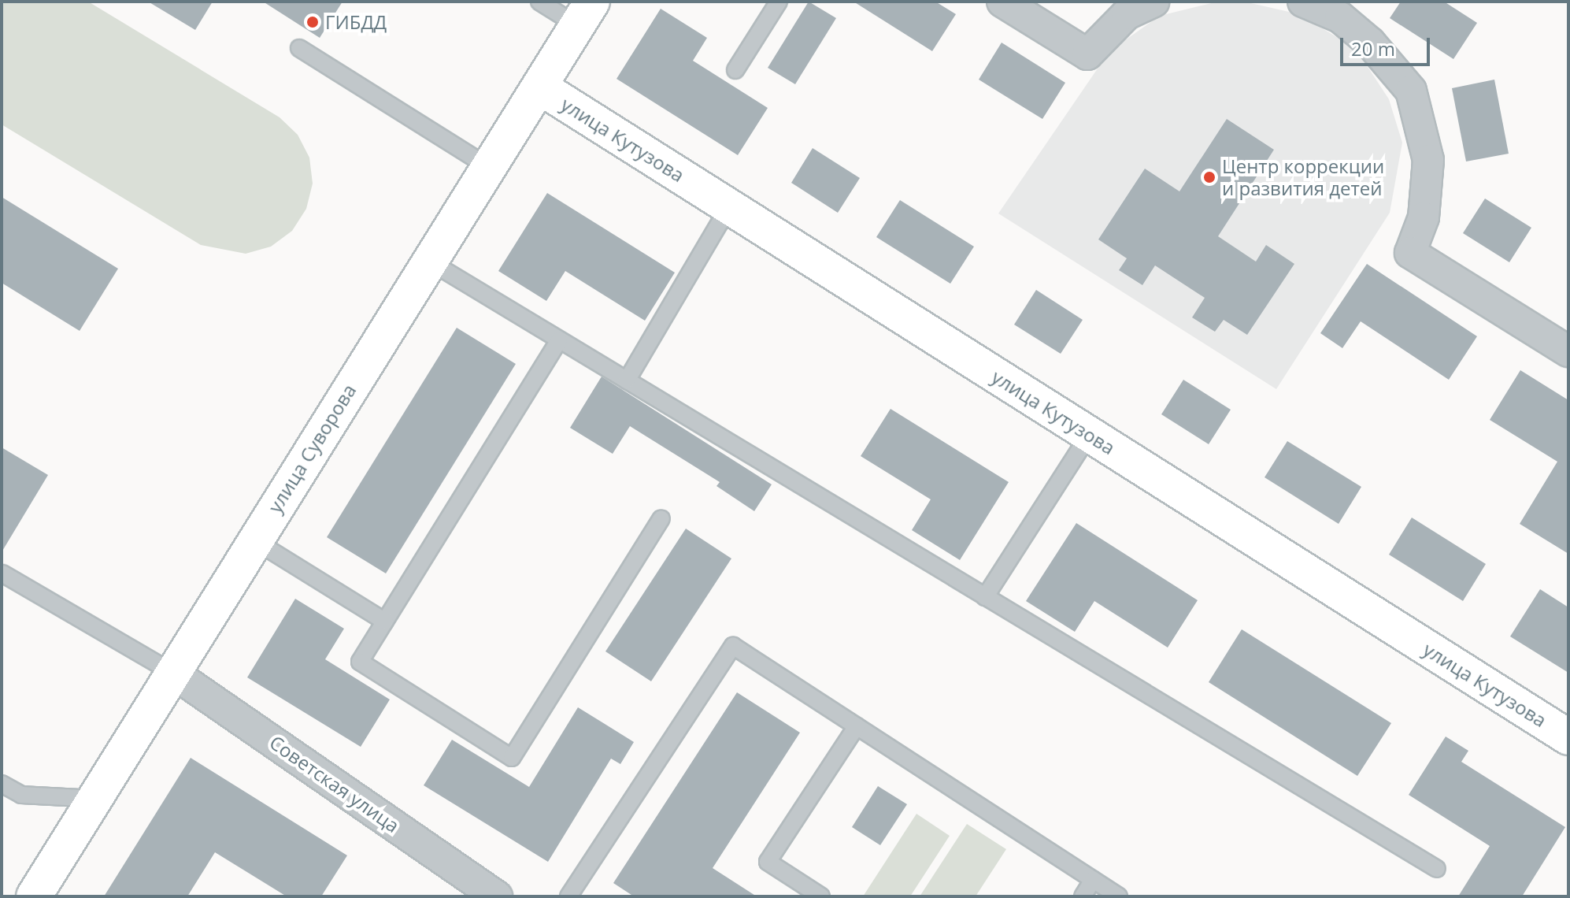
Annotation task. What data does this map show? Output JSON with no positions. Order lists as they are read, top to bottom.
{
  "streets": {
    "street": ["улица Кутузова", "улица Суворова", "Советская улица"]
  },
  "crossings": [
    ["улица Кутузова", "улица Суворова"],
    ["улица Суворова", "Советская улица"]
  ],
  "places": ["ГИБДД", "Центр коррекции и развития детей"],
  "scale_bar": "20 m"
}
